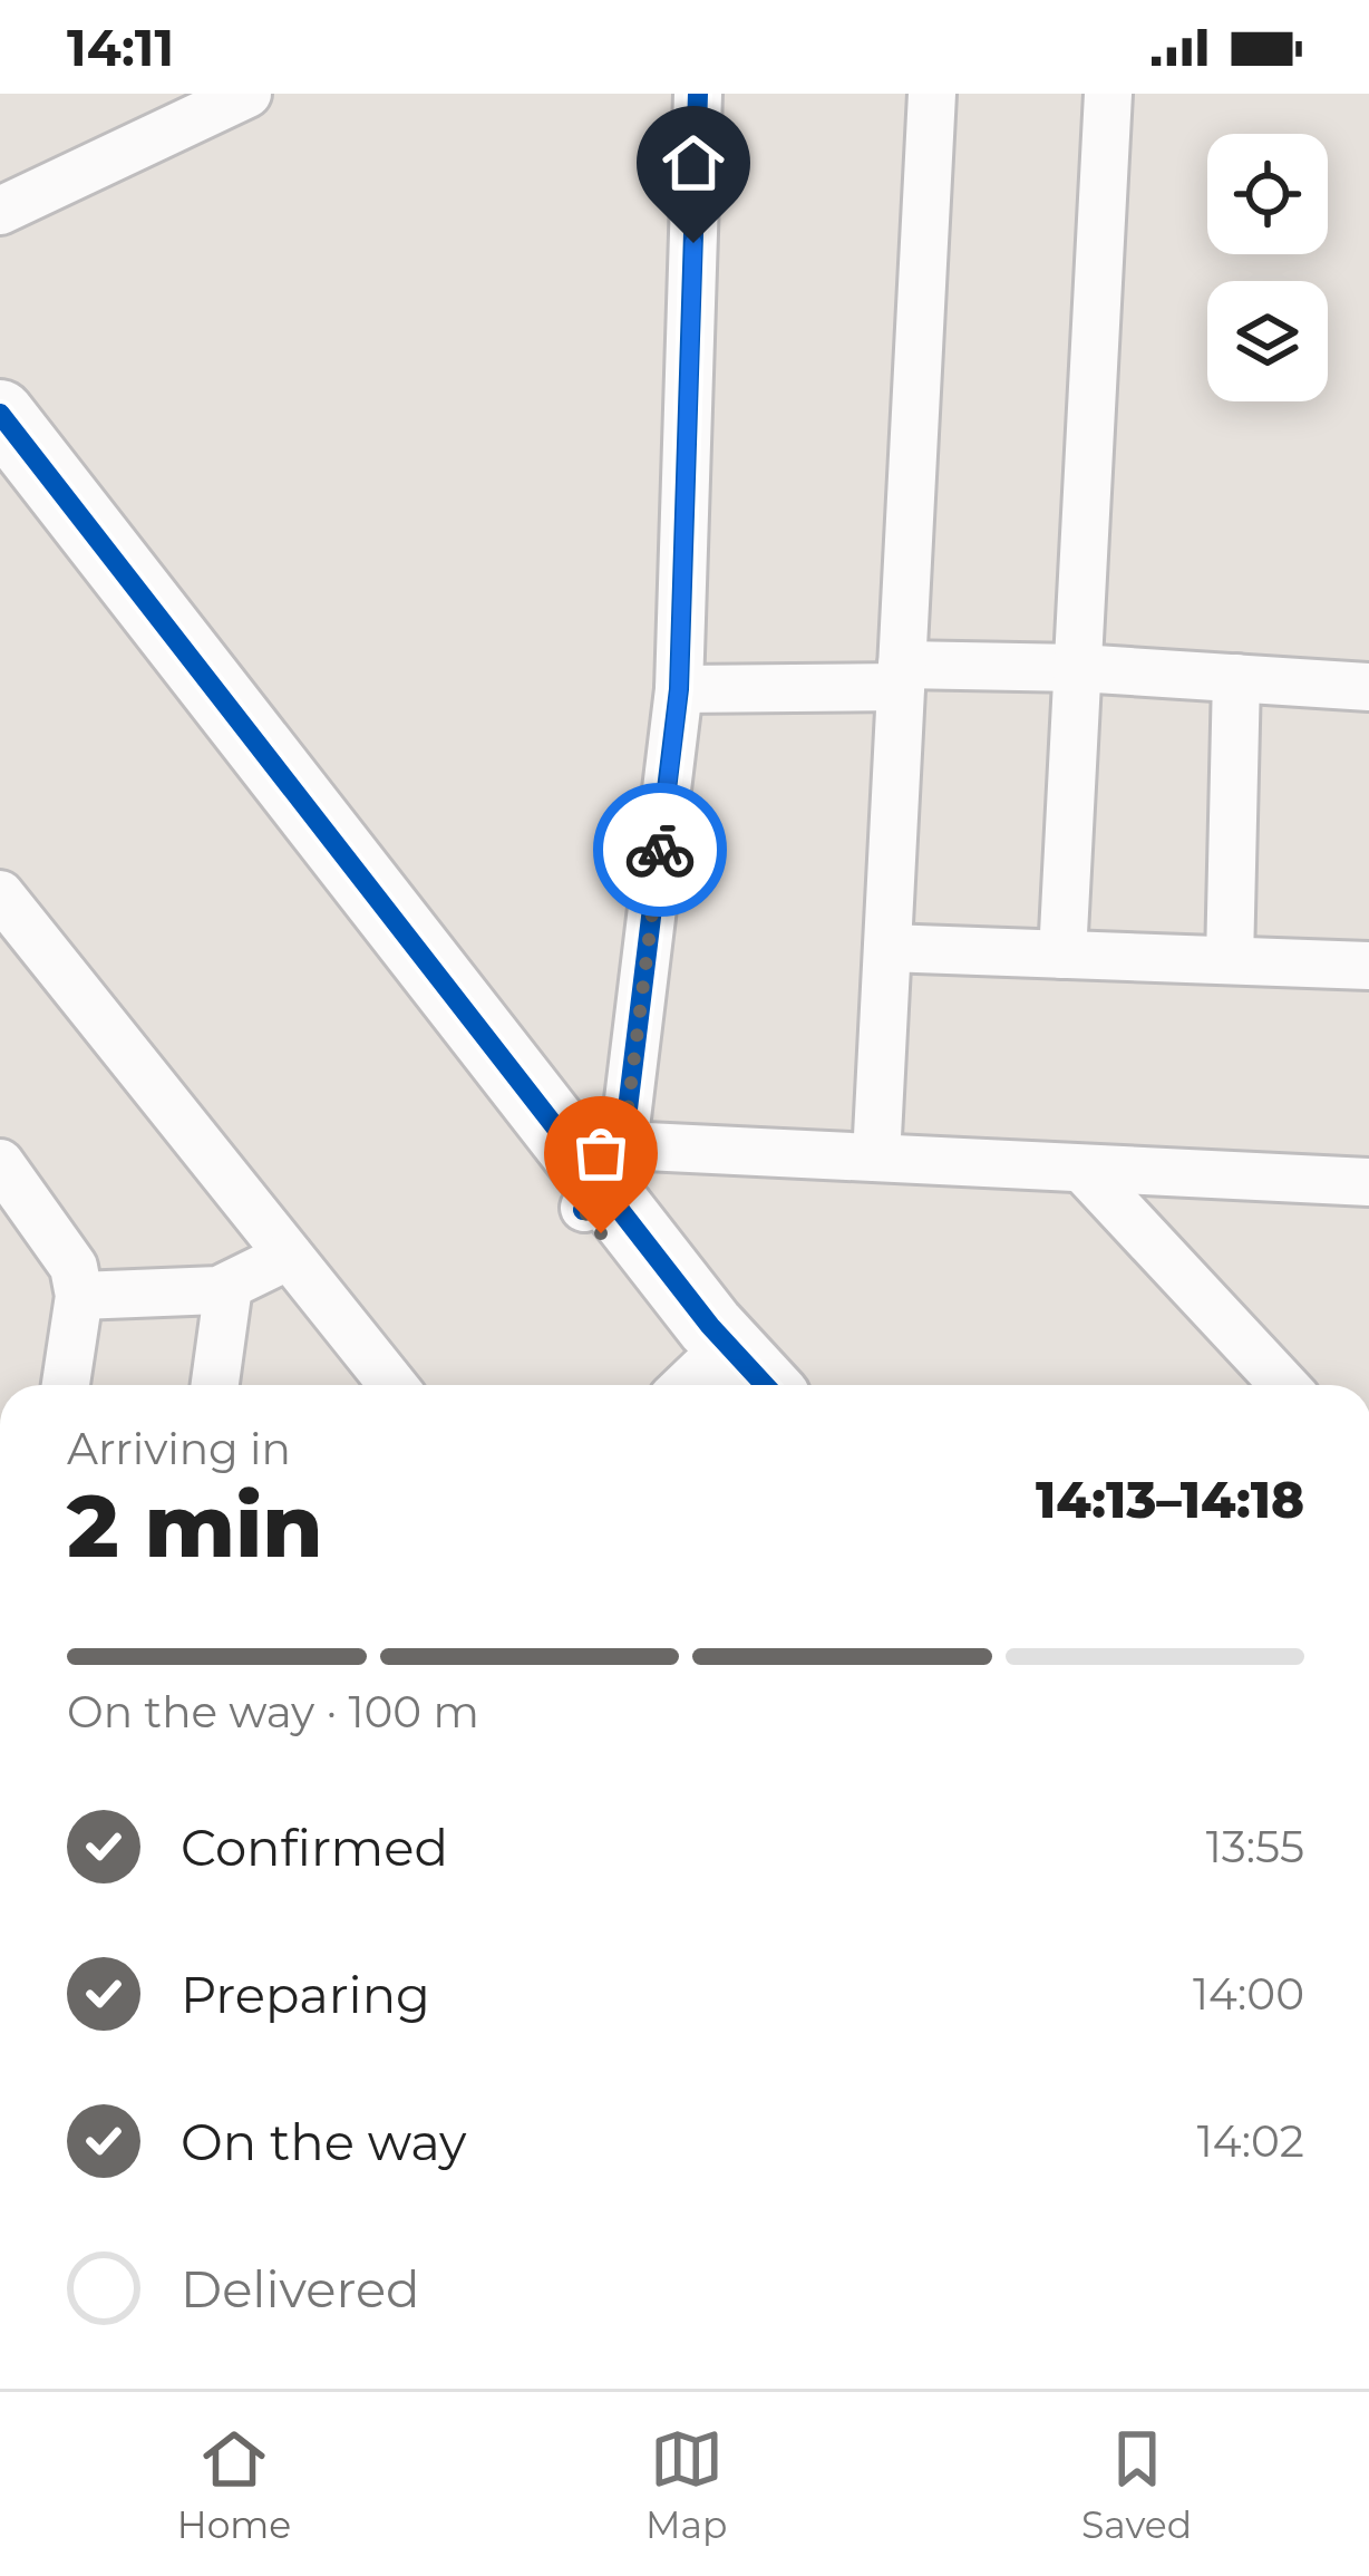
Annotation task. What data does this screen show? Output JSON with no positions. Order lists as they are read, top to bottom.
{
  "page": {
    "status": "14:11",
    "heading": ["2 min", "Arriving in", "14:13–14:18"],
    "bar": "On the way · 100 m",
    "list": [
      ["Confirmed", "13:55"],
      ["Preparing", "14:00"],
      ["On the way", "14:02"],
      "Delivered"
    ],
    "tabs": ["Home", "Map", "Saved"]
  }
}
